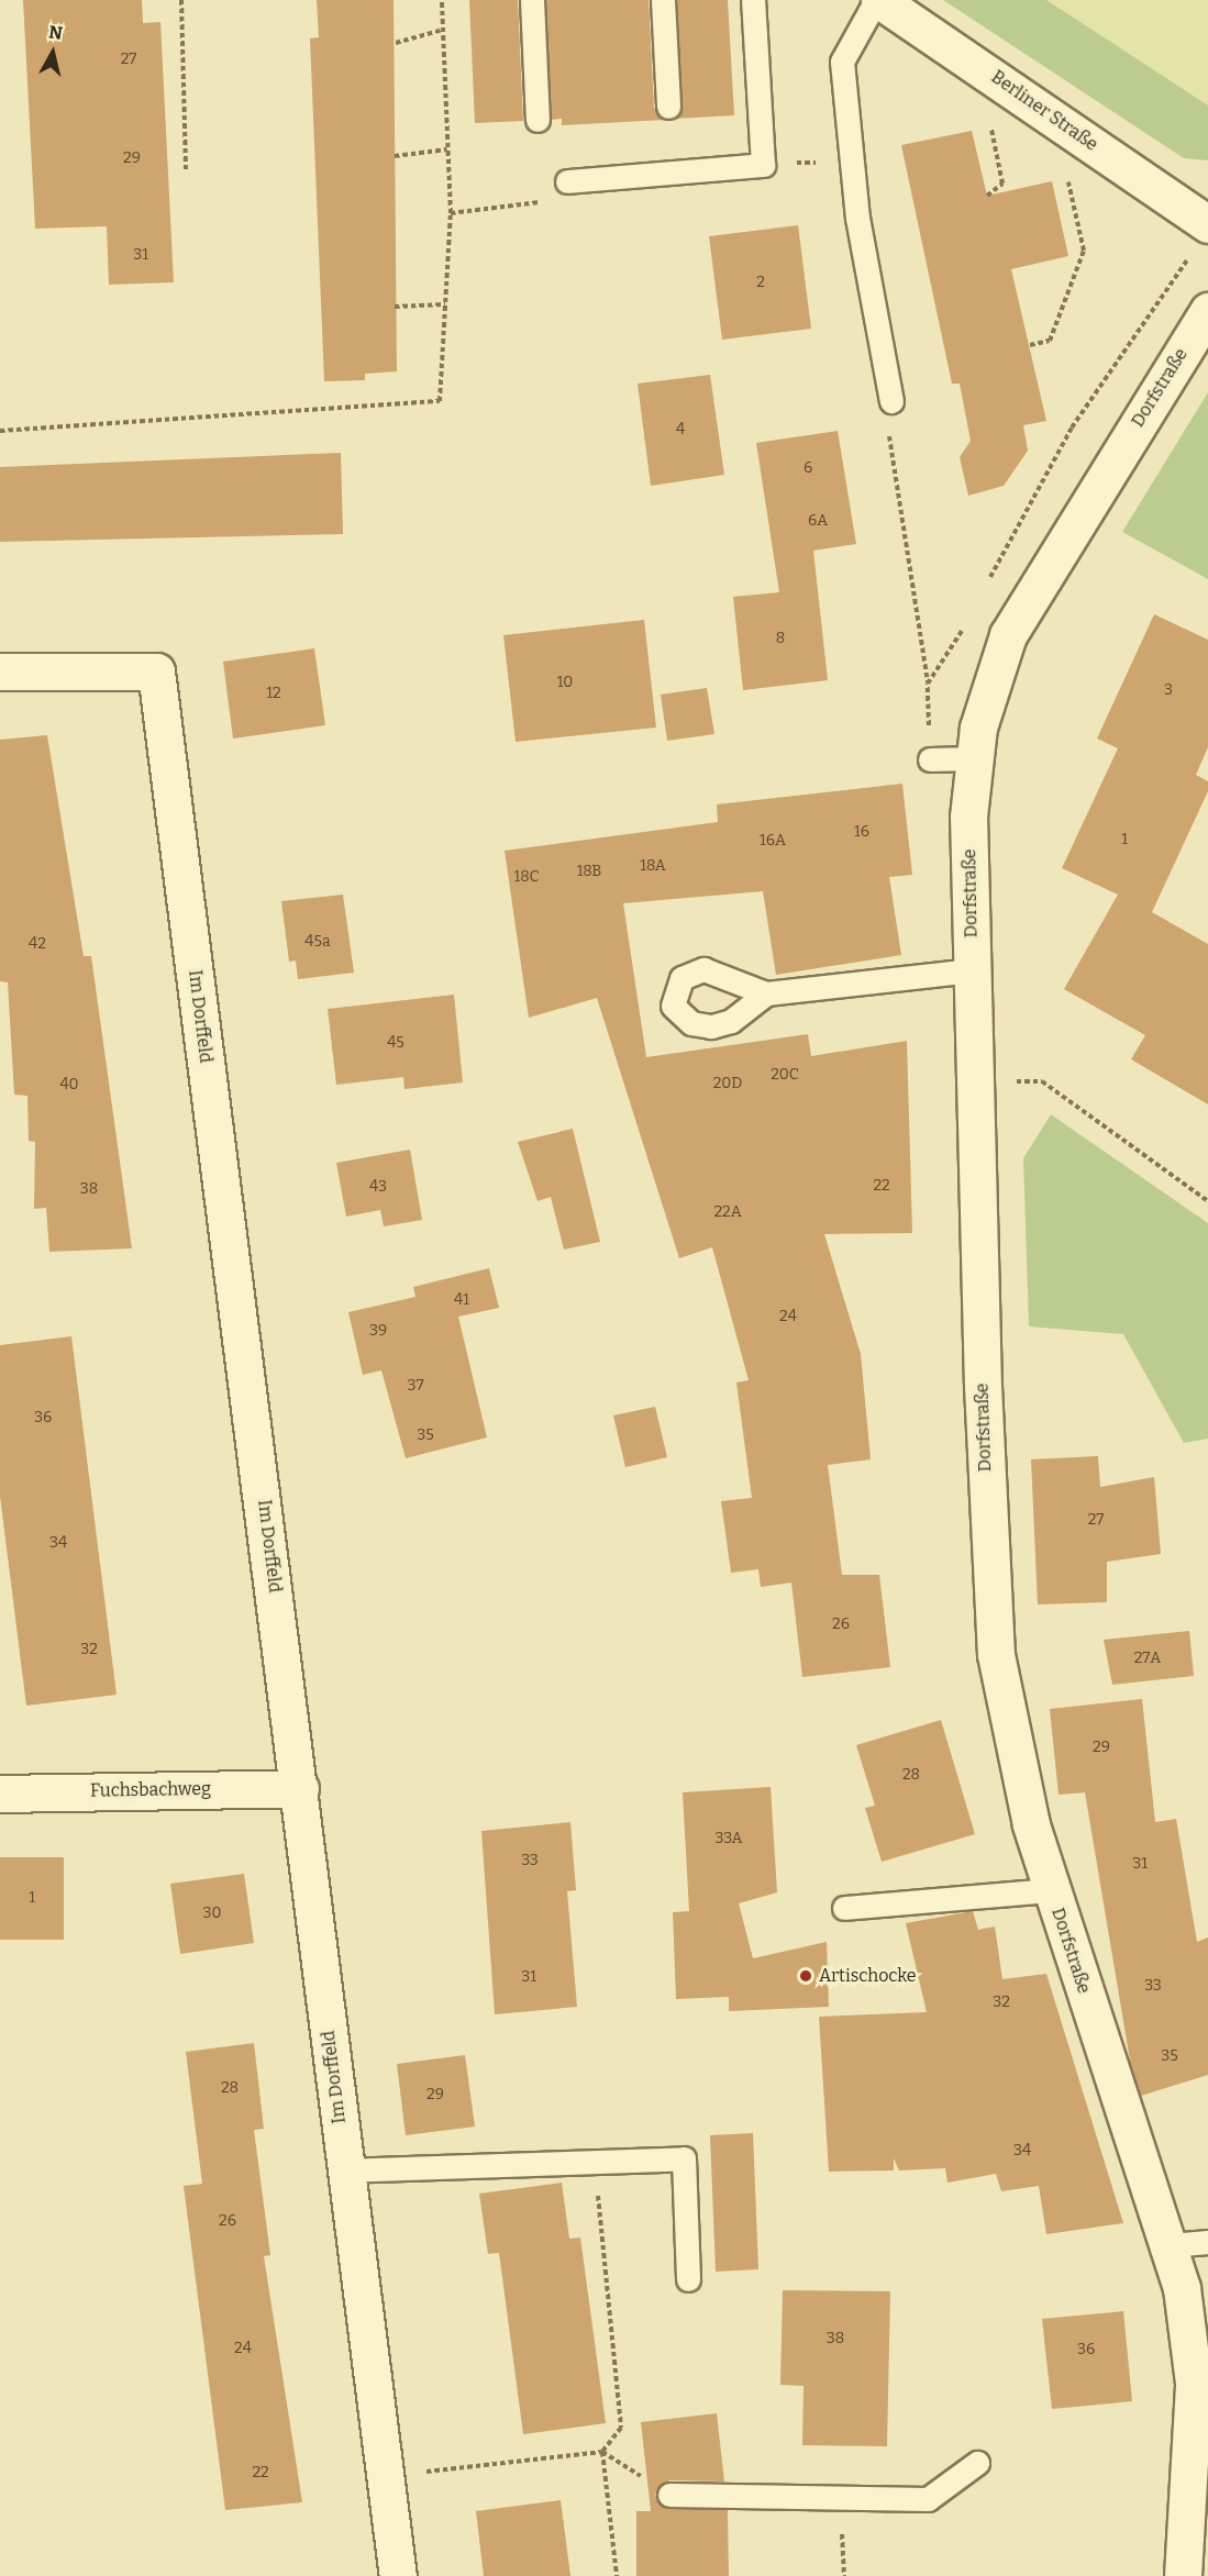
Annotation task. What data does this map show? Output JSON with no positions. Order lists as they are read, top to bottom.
{
  "streets": {
    "street": [
      "Berliner Straße",
      "Dorfstraße",
      "Im Dorffeld",
      "Fuchsbachweg"
    ]
  },
  "crossings": [
    ["Im Dorffeld", "Fuchsbachweg"]
  ],
  "places": ["Artischocke"],
  "house_numbers": [
    "27",
    "29",
    "31",
    "2",
    "4",
    "6",
    "6A",
    "8",
    "10",
    "3",
    "12",
    "16",
    "1",
    "16A",
    "18A",
    "18B",
    "18C",
    "45a",
    "42",
    "45",
    "20C",
    "20D",
    "40",
    "22",
    "43",
    "38",
    "22A",
    "41",
    "24",
    "39",
    "37",
    "36",
    "35",
    "27",
    "34",
    "26",
    "32",
    "27A",
    "29",
    "28",
    "33A",
    "33",
    "31",
    "1",
    "30",
    "31",
    "33",
    "32",
    "35",
    "28",
    "29",
    "34",
    "26",
    "38",
    "24",
    "36",
    "22"
  ],
  "north": "top"
}
